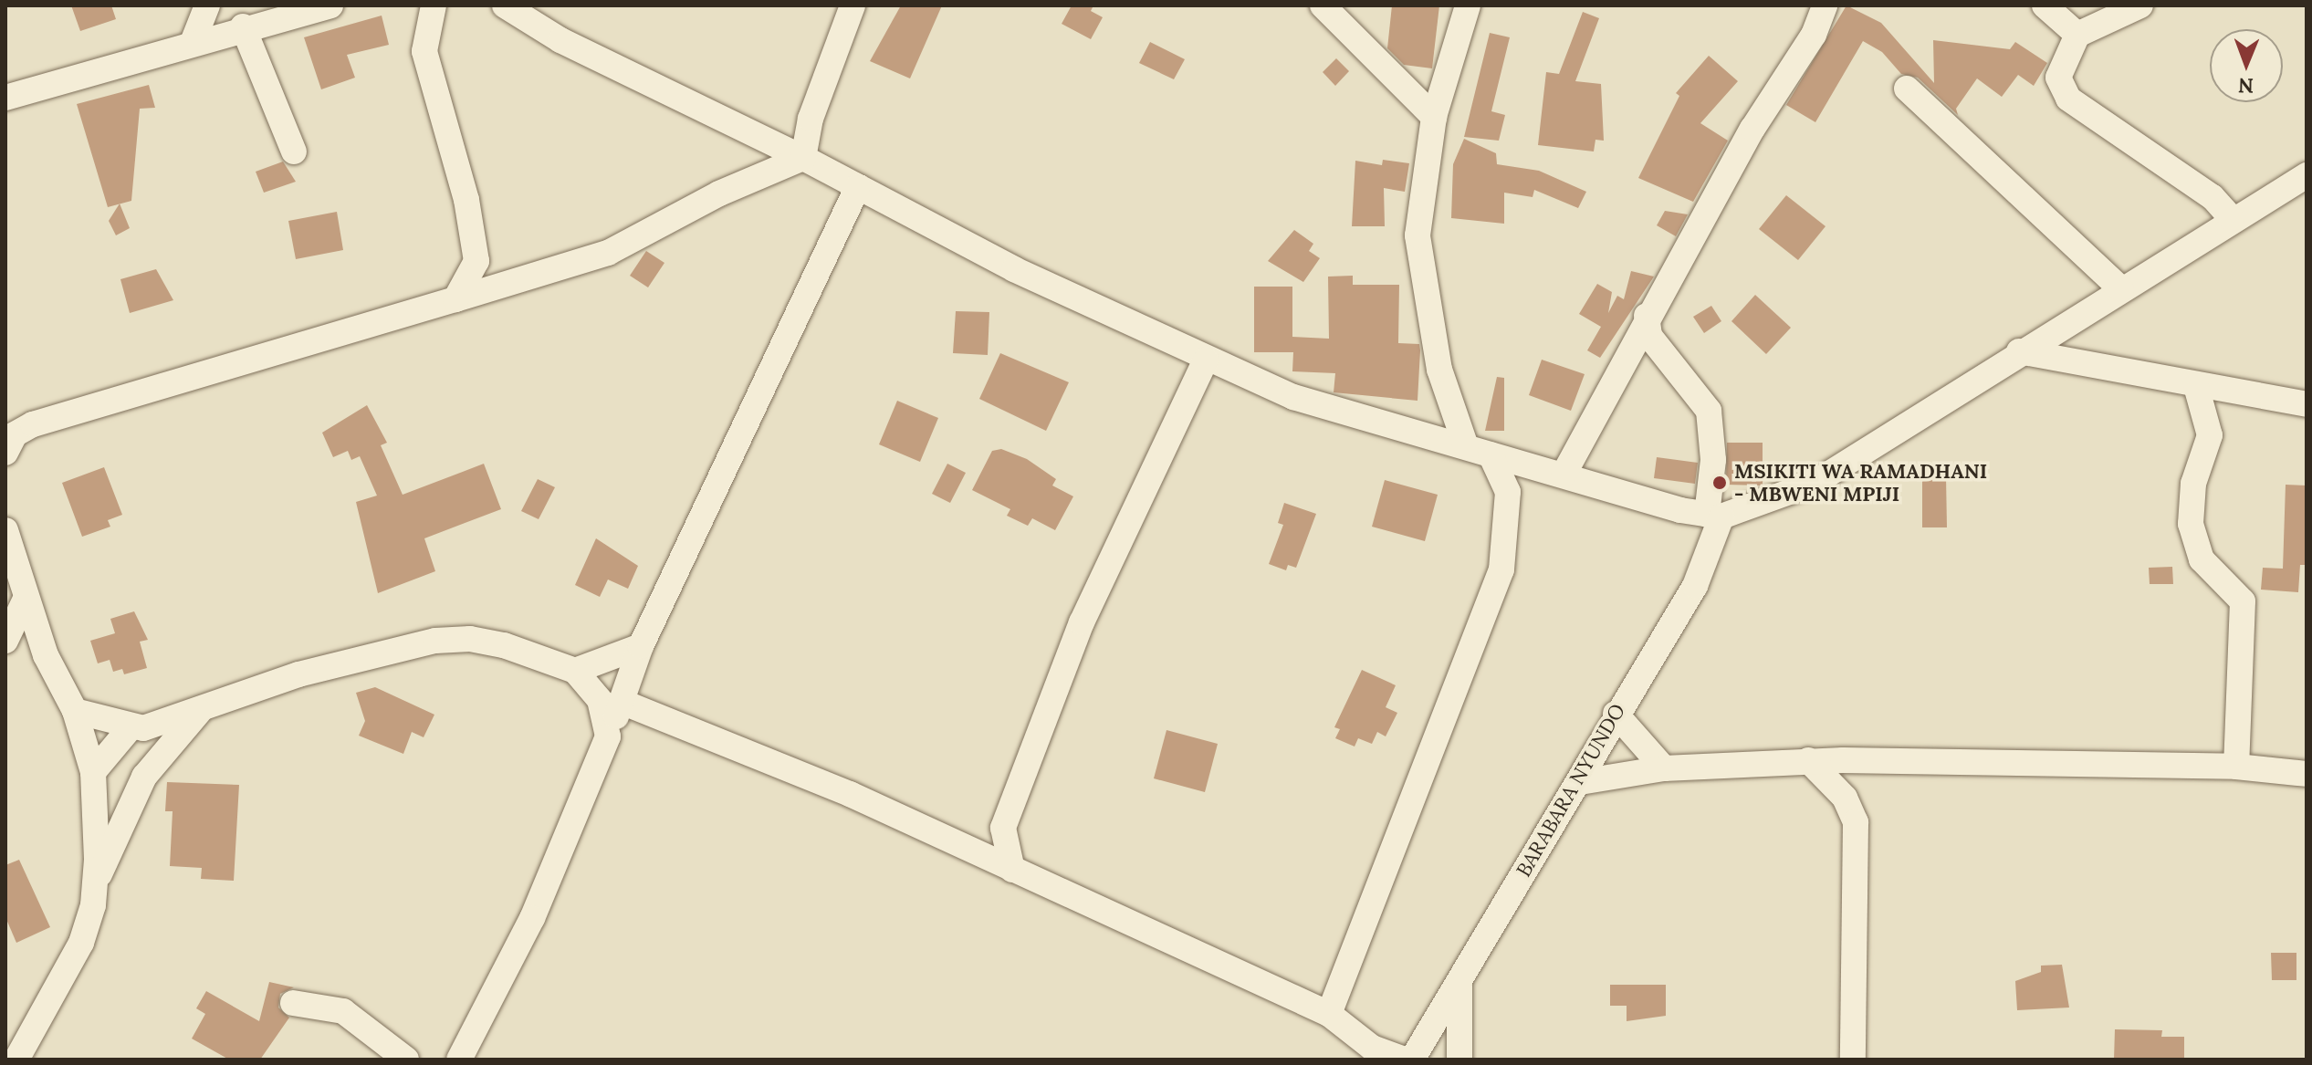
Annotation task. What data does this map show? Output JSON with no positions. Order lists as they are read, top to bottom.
{
  "streets": {
    "street": ["BARABARA NYUNDO"]
  },
  "places": ["MSIKITI WA RAMADHANI - MBWENI MPIJI"],
  "north": "bottom"
}
